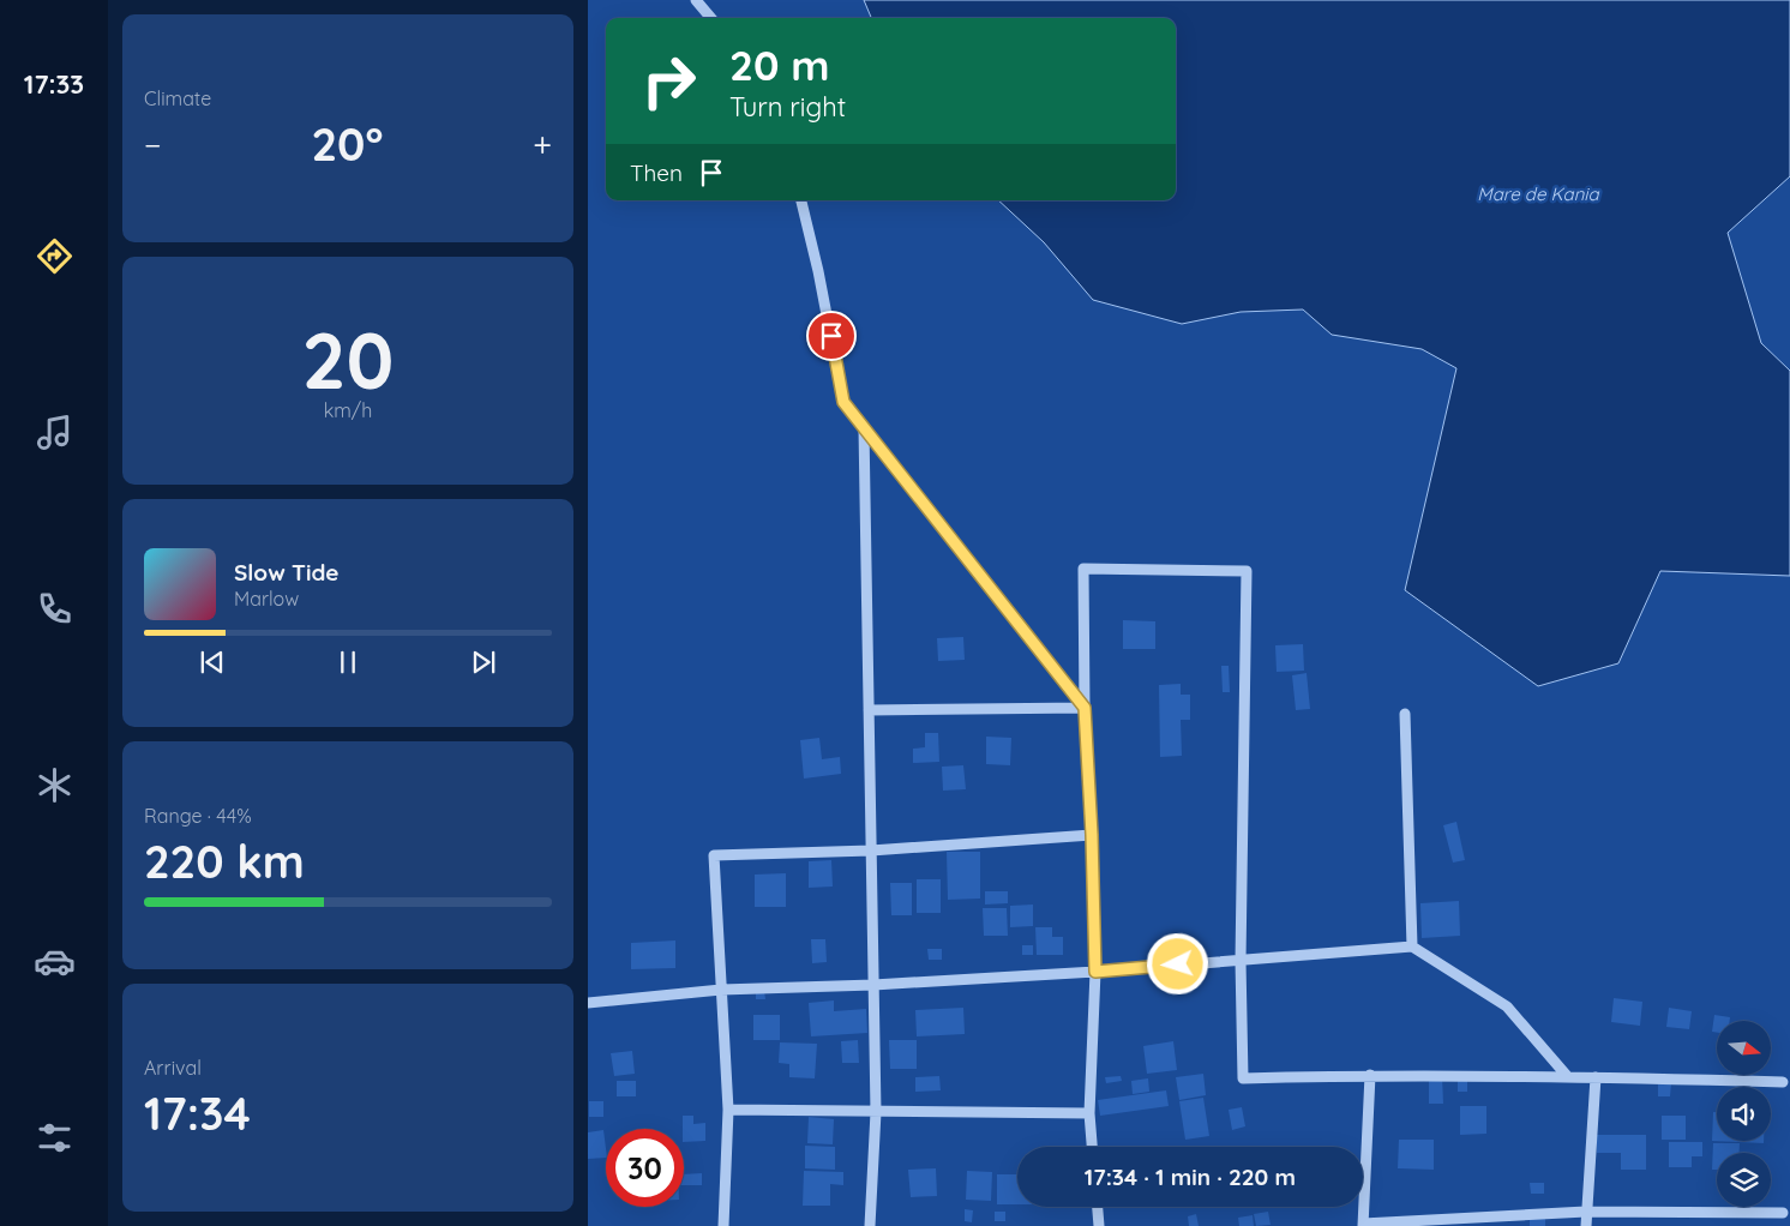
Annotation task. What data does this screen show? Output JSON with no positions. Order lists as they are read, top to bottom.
{
  "water": ["Mare de Kania"],
  "north": "right",
  "page": {
    "tabs": "17:33",
    "tile": [
      "Climate",
      ["20", "km/h"],
      ["Range · 44%", "220 km"],
      ["Arrival", "17:34"]
    ],
    "turn": ["20 m", "Turn right"],
    "heat": ["−", "20°", "+"],
    "then": "Then",
    "song": ["Slow Tide", "Marlow"],
    "limit": "30",
    "trip": "17:34 · 1 min · 220 m"
  }
}
